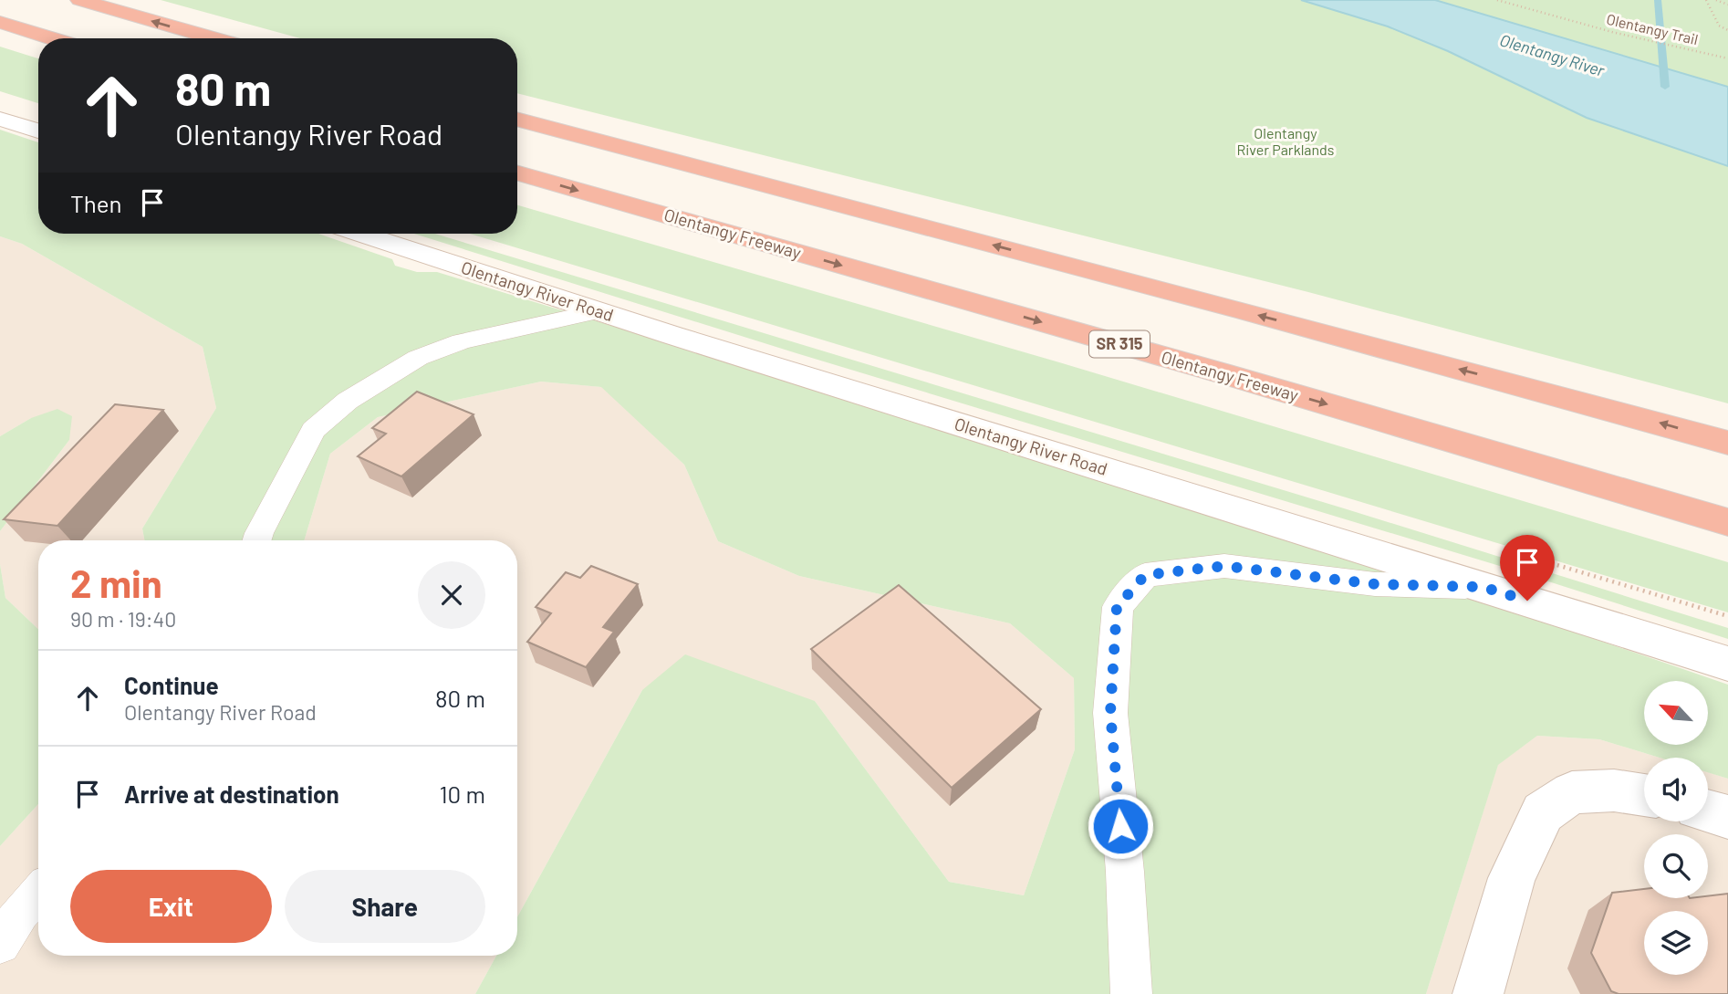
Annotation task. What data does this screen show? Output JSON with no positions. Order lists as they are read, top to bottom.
{
  "streets": {
    "highway": ["Olentangy Freeway", "SR 315"],
    "main road": ["Olentangy River Road"],
    "path": ["Olentangy Trail"]
  },
  "water": ["Olentangy River"],
  "parks": ["Olentangy River Parklands"],
  "north": "top left",
  "page": {
    "turn": ["80 m", "Olentangy River Road"],
    "then": "Then",
    "heading": ["2 min", "90 m · 19:40"],
    "list": [
      {
        "name": "Continue",
        "note": "Olentangy River Road",
        "value": "80 m"
      },
      {
        "name": "Arrive at destination",
        "value": "10 m"
      }
    ],
    "buttons": ["Exit", "Share"]
  }
}
